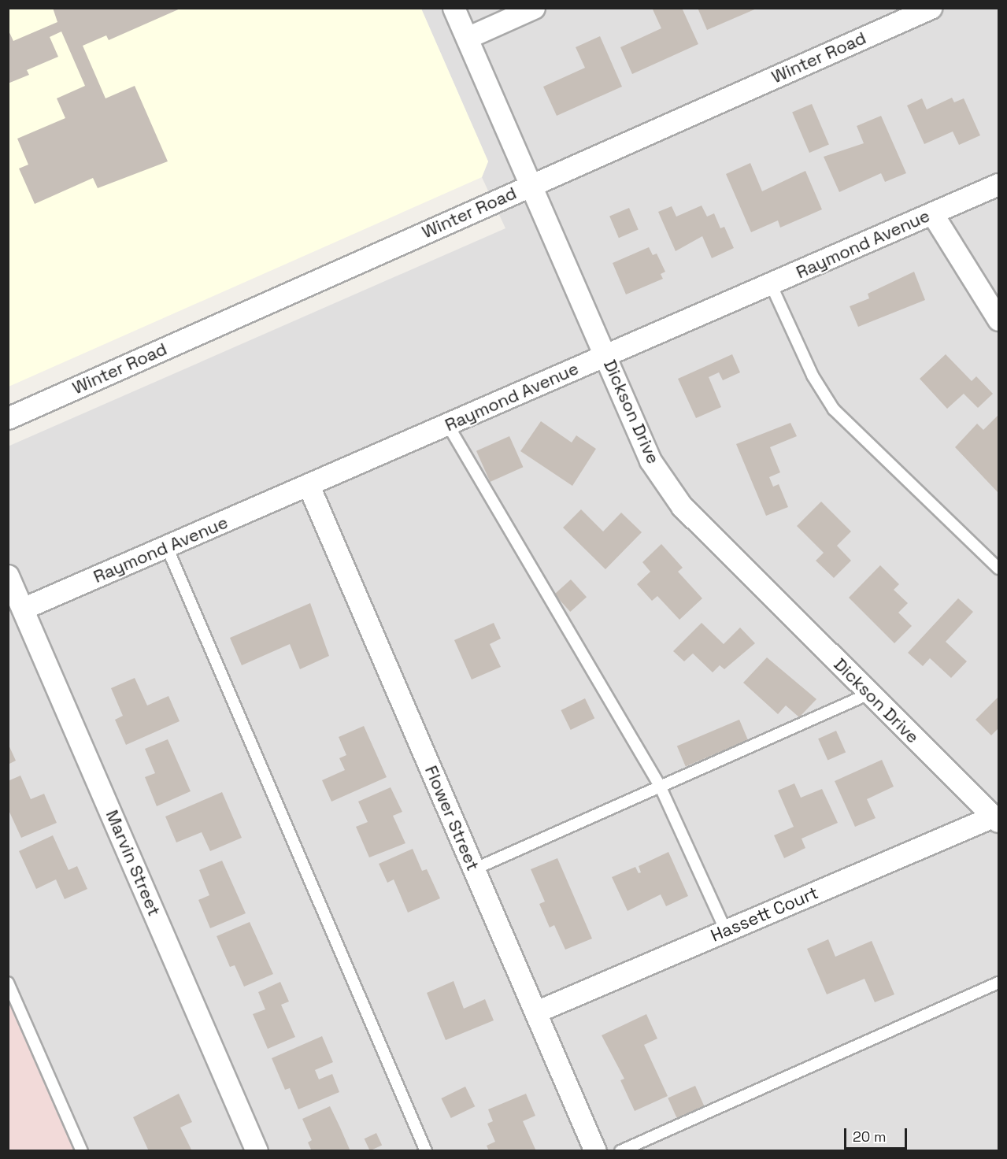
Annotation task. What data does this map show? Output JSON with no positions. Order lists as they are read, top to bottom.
{
  "streets": {
    "street": [
      "Winter Road",
      "Raymond Avenue",
      "Dickson Drive",
      "Flower Street",
      "Marvin Street",
      "Hassett Court"
    ]
  },
  "crossings": [
    ["Winter Road", "Dickson Drive"],
    ["Raymond Avenue", "Dickson Drive"],
    ["Raymond Avenue", "Flower Street"],
    ["Raymond Avenue", "Marvin Street"],
    ["Dickson Drive", "Hassett Court"],
    ["Flower Street", "Hassett Court"]
  ],
  "scale_bar": "20 m"
}
